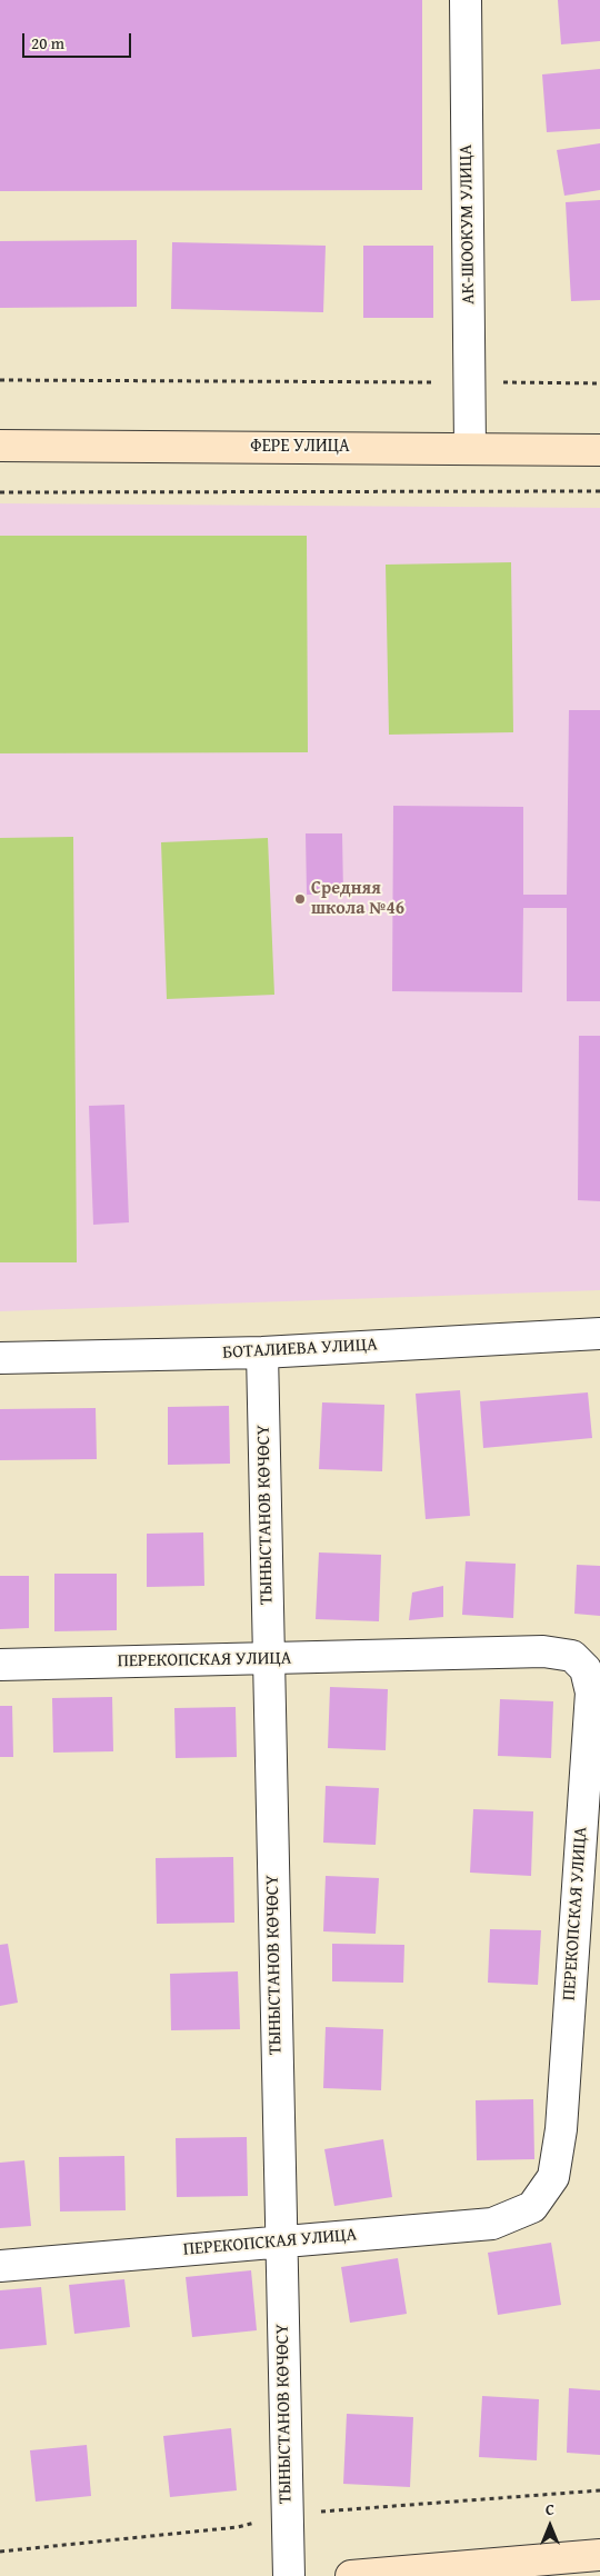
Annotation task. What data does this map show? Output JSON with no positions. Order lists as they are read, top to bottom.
{
  "streets": {
    "street": [
      "АК-ШООКУМ УЛИЦА",
      "ФЕРЕ УЛИЦА",
      "БОТАЛИЕВА УЛИЦА",
      "ТЫНЫСТАНОВ КӨЧӨСҮ",
      "ПЕРЕКОПСКАЯ УЛИЦА"
    ]
  },
  "crossings": [
    ["АК-ШООКУМ УЛИЦА", "ФЕРЕ УЛИЦА"],
    ["БОТАЛИЕВА УЛИЦА", "ТЫНЫСТАНОВ КӨЧӨСҮ"],
    ["ТЫНЫСТАНОВ КӨЧӨСҮ", "ПЕРЕКОПСКАЯ УЛИЦА"]
  ],
  "places": ["Средняя школа №46"],
  "scale_bar": "20 m",
  "north": "top"
}
